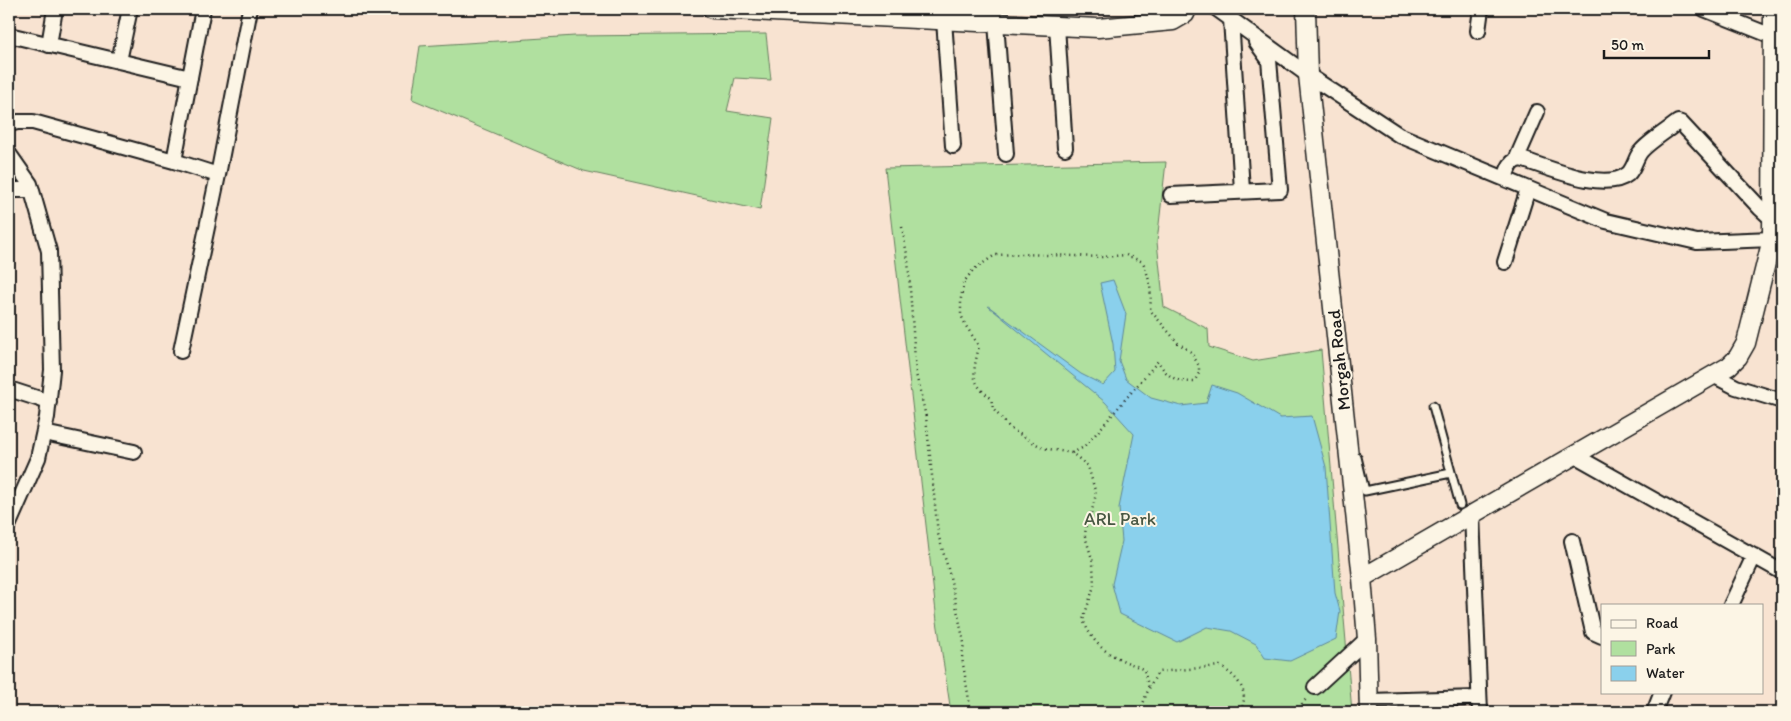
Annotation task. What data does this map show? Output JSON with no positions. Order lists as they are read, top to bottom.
{
  "streets": {
    "street": ["Morgah Road"]
  },
  "parks": ["ARL Park"],
  "legend": ["Road", "Park", "Water"],
  "scale_bar": "50 m"
}
